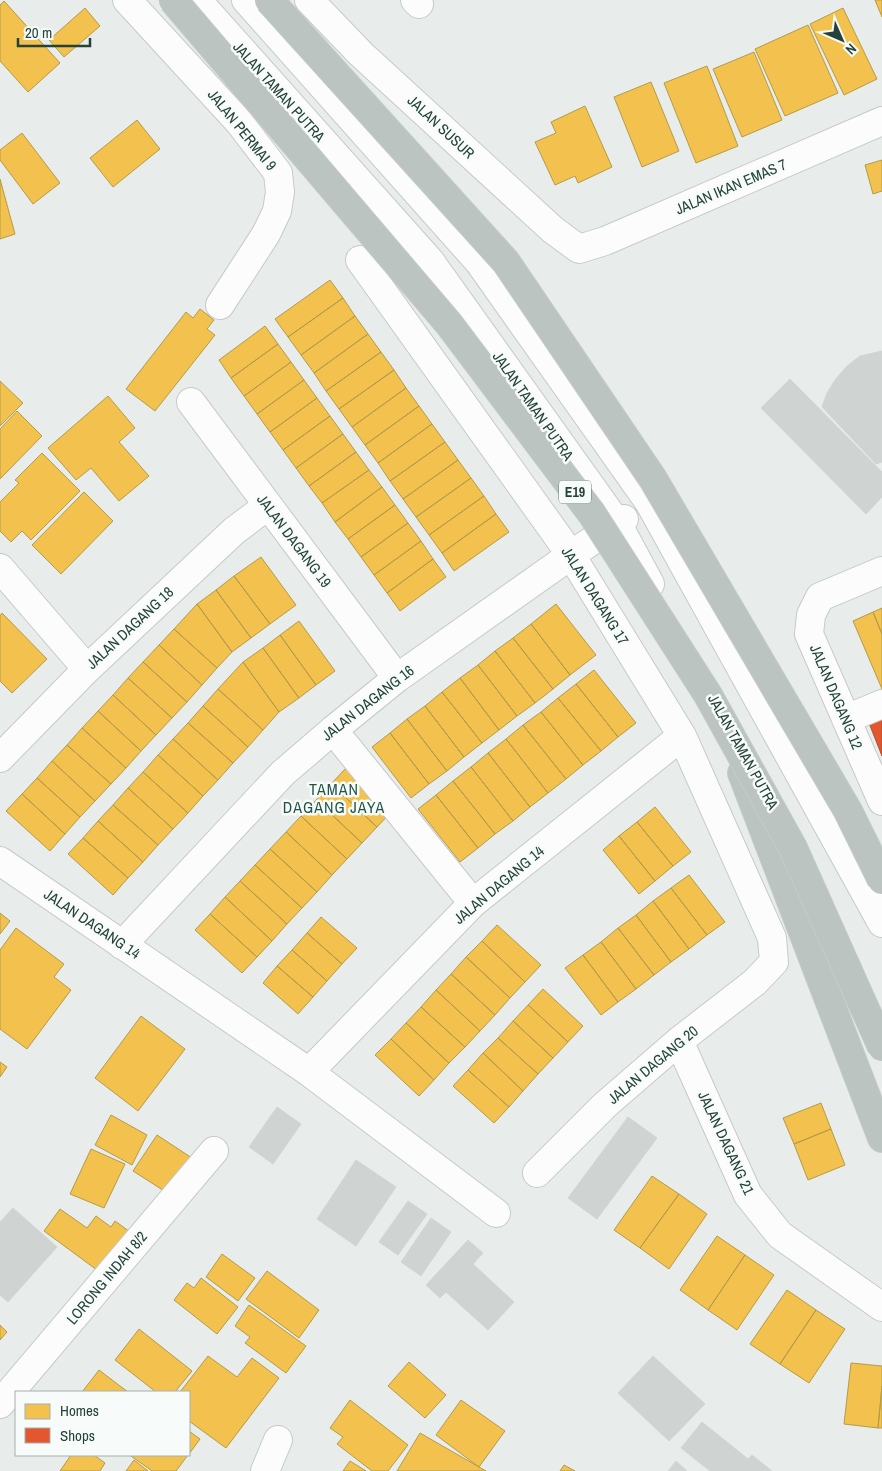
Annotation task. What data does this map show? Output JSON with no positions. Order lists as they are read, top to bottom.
{
  "streets": {
    "highway": ["E19"],
    "street": [
      "JALAN TAMAN PUTRA",
      "JALAN SUSUR",
      "JALAN PERMAI 9",
      "JALAN IKAN EMAS 7",
      "JALAN DAGANG 19",
      "JALAN DAGANG 17",
      "JALAN DAGANG 18",
      "JALAN DAGANG 12",
      "JALAN DAGANG 16",
      "JALAN DAGANG 14",
      "JALAN DAGANG 20",
      "JALAN DAGANG 21",
      "LORONG INDAH 8/2"
    ]
  },
  "crossings": [
    ["JALAN TAMAN PUTRA", "JALAN DAGANG 16"],
    ["JALAN SUSUR", "JALAN IKAN EMAS 7"],
    ["JALAN DAGANG 19", "JALAN DAGANG 18"],
    ["JALAN DAGANG 19", "JALAN DAGANG 16"],
    ["JALAN DAGANG 17", "JALAN DAGANG 16"],
    ["JALAN DAGANG 17", "JALAN DAGANG 14"],
    ["JALAN DAGANG 17", "JALAN DAGANG 20"],
    ["JALAN DAGANG 16", "JALAN DAGANG 14"],
    ["JALAN DAGANG 20", "JALAN DAGANG 21"]
  ],
  "districts": ["TAMAN DAGANG JAYA"],
  "legend": ["Homes", "Shops"],
  "scale_bar": "20 m",
  "north": "bottom right"
}
